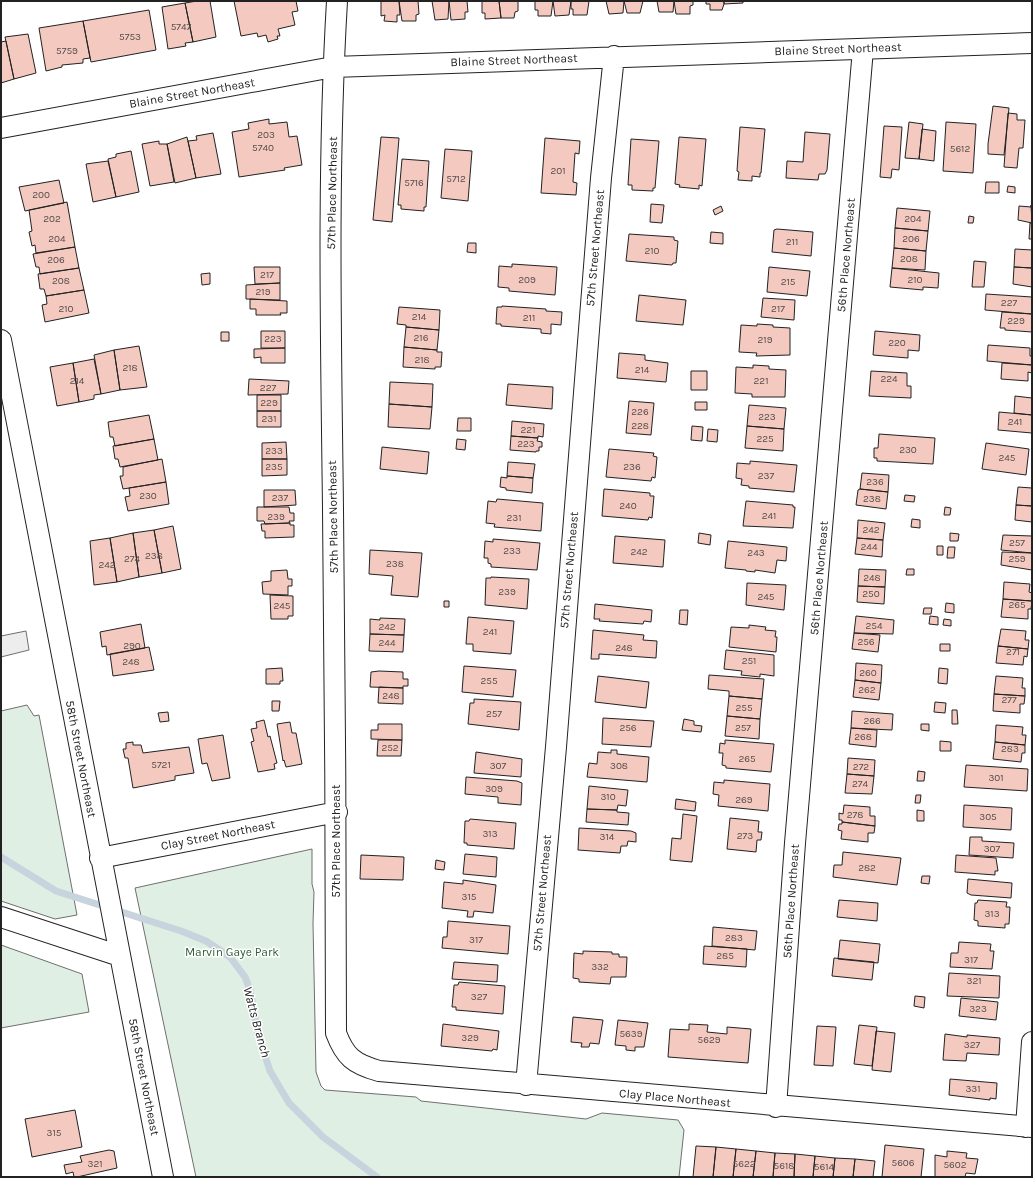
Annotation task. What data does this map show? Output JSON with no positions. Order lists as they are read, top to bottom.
{
  "streets": {
    "street": [
      "Blaine Street Northeast",
      "57th Place Northeast",
      "57th Street Northeast",
      "56th Place Northeast",
      "58th Street Northeast",
      "Clay Street Northeast",
      "Clay Place Northeast"
    ]
  },
  "crossings": [
    ["Blaine Street Northeast", "57th Place Northeast"],
    ["Blaine Street Northeast", "57th Street Northeast"],
    ["Blaine Street Northeast", "56th Place Northeast"],
    ["57th Place Northeast", "Clay Street Northeast"],
    ["57th Place Northeast", "Clay Place Northeast"],
    ["57th Street Northeast", "Clay Place Northeast"],
    ["56th Place Northeast", "Clay Place Northeast"],
    ["58th Street Northeast", "Clay Street Northeast"]
  ],
  "water": ["Watts Branch"],
  "parks": ["Marvin Gaye Park"],
  "house_numbers": [
    "5747",
    "5753",
    "5759",
    "203",
    "5740",
    "5612",
    "201",
    "5712",
    "5716",
    "200",
    "202",
    "204",
    "204",
    "206",
    "211",
    "210",
    "208",
    "206",
    "217",
    "209",
    "210",
    "208",
    "215",
    "219",
    "227",
    "210",
    "217",
    "214",
    "211",
    "229",
    "216",
    "223",
    "219",
    "220",
    "218",
    "218",
    "214",
    "224",
    "214",
    "221",
    "227",
    "229",
    "226",
    "223",
    "231",
    "241",
    "228",
    "221",
    "225",
    "223",
    "230",
    "233",
    "245",
    "235",
    "236",
    "237",
    "236",
    "230",
    "237",
    "238",
    "240",
    "241",
    "239",
    "231",
    "242",
    "257",
    "244",
    "233",
    "242",
    "243",
    "238",
    "274",
    "259",
    "238",
    "242",
    "248",
    "239",
    "250",
    "245",
    "265",
    "245",
    "254",
    "242",
    "241",
    "256",
    "244",
    "290",
    "248",
    "271",
    "251",
    "248",
    "260",
    "255",
    "262",
    "248",
    "277",
    "255",
    "257",
    "266",
    "256",
    "257",
    "268",
    "252",
    "283",
    "265",
    "5721",
    "307",
    "308",
    "272",
    "301",
    "274",
    "309",
    "310",
    "269",
    "278",
    "305",
    "313",
    "273",
    "314",
    "307",
    "282",
    "315",
    "313",
    "283",
    "317",
    "285",
    "317",
    "332",
    "321",
    "327",
    "323",
    "5639",
    "329",
    "5629",
    "327",
    "331",
    "315",
    "5606",
    "321",
    "5622",
    "5602",
    "5618",
    "5614"
  ]
}
